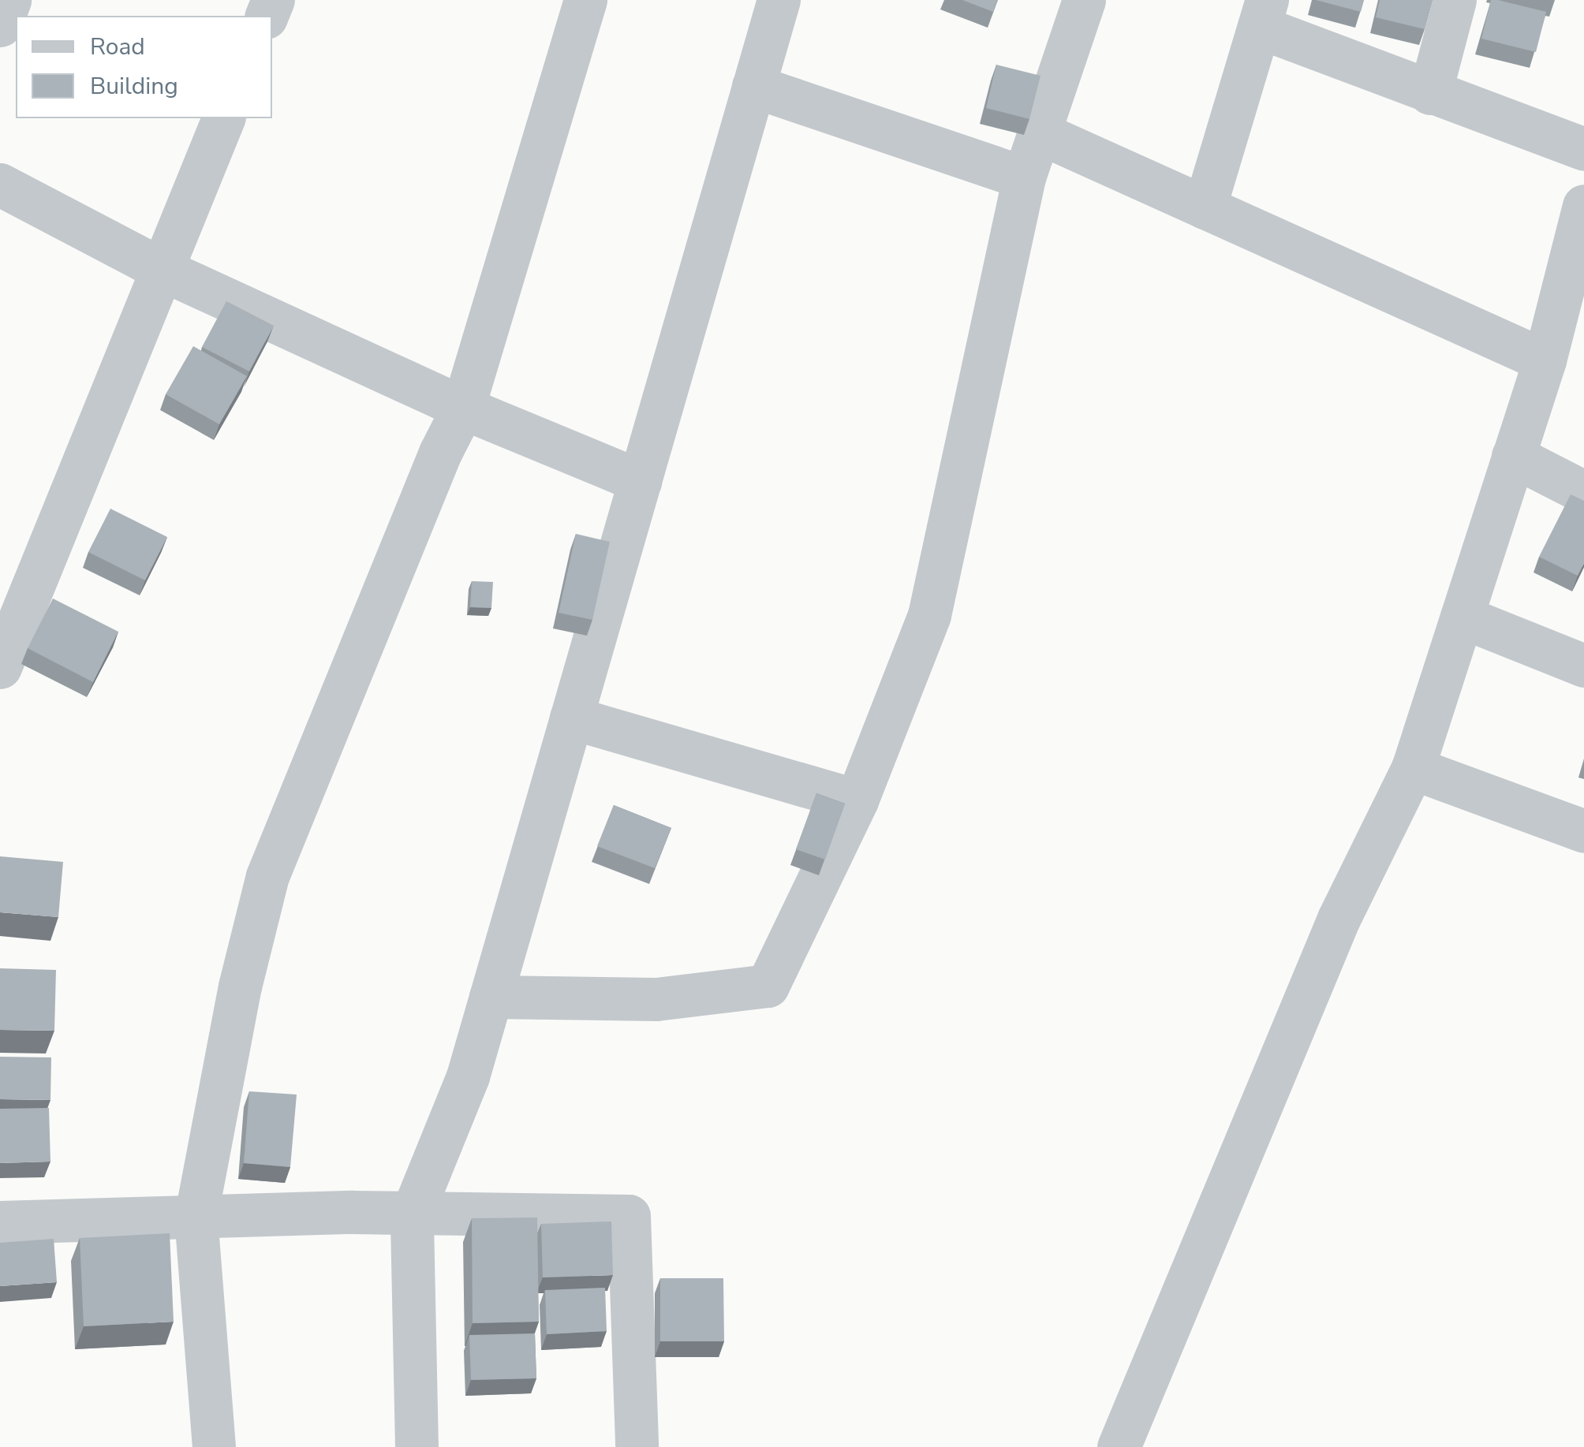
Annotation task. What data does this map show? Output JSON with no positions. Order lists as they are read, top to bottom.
{
  "legend": ["Road", "Building"]
}
